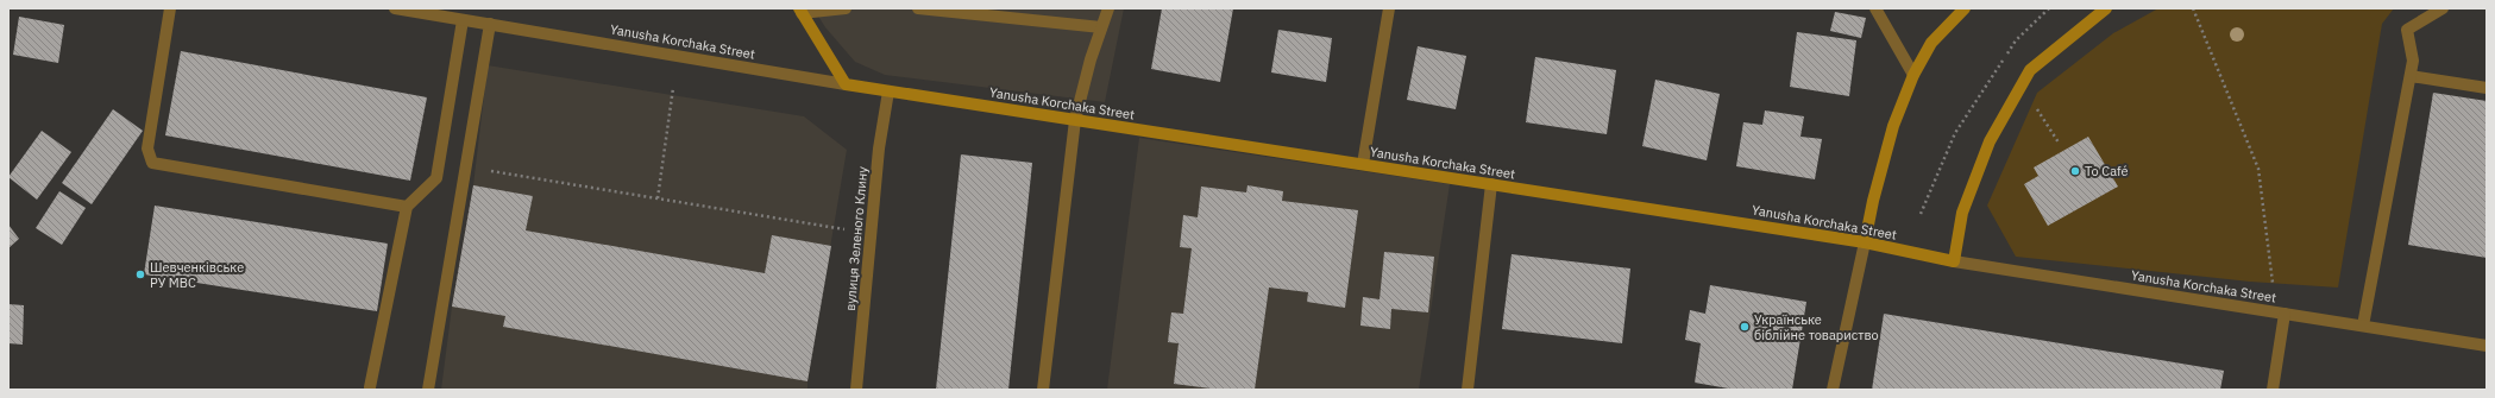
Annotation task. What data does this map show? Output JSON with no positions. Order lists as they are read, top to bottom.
{
  "streets": {
    "street": ["Yanusha Korchaka Street", "вулиця Зеленого Клину"]
  },
  "crossings": [
    ["Yanusha Korchaka Street", "вулиця Зеленого Клину"]
  ],
  "places": ["To Café", "Шевченківське РУ МВС", "Українське біблійне товариство"]
}
